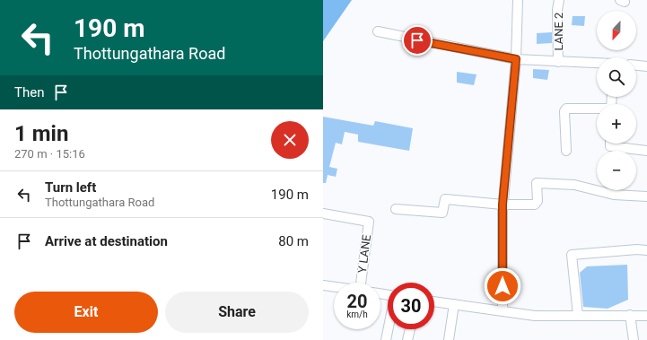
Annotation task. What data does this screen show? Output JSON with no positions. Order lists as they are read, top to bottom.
{
  "streets": {
    "street": ["LANE 2", "Y LANE"]
  },
  "north": "bottom",
  "page": {
    "turn": ["190 m", "Thottungathara Road"],
    "map_buttons": ["+", "−"],
    "then": "Then",
    "heading": ["1 min", "270 m · 15:16"],
    "list": [
      {
        "name": "Turn left",
        "note": "Thottungathara Road",
        "value": "190 m"
      },
      {
        "name": "Arrive at destination",
        "value": "80 m"
      }
    ],
    "speed": "20 km/h",
    "limit": "30",
    "buttons": ["Exit", "Share"]
  }
}
